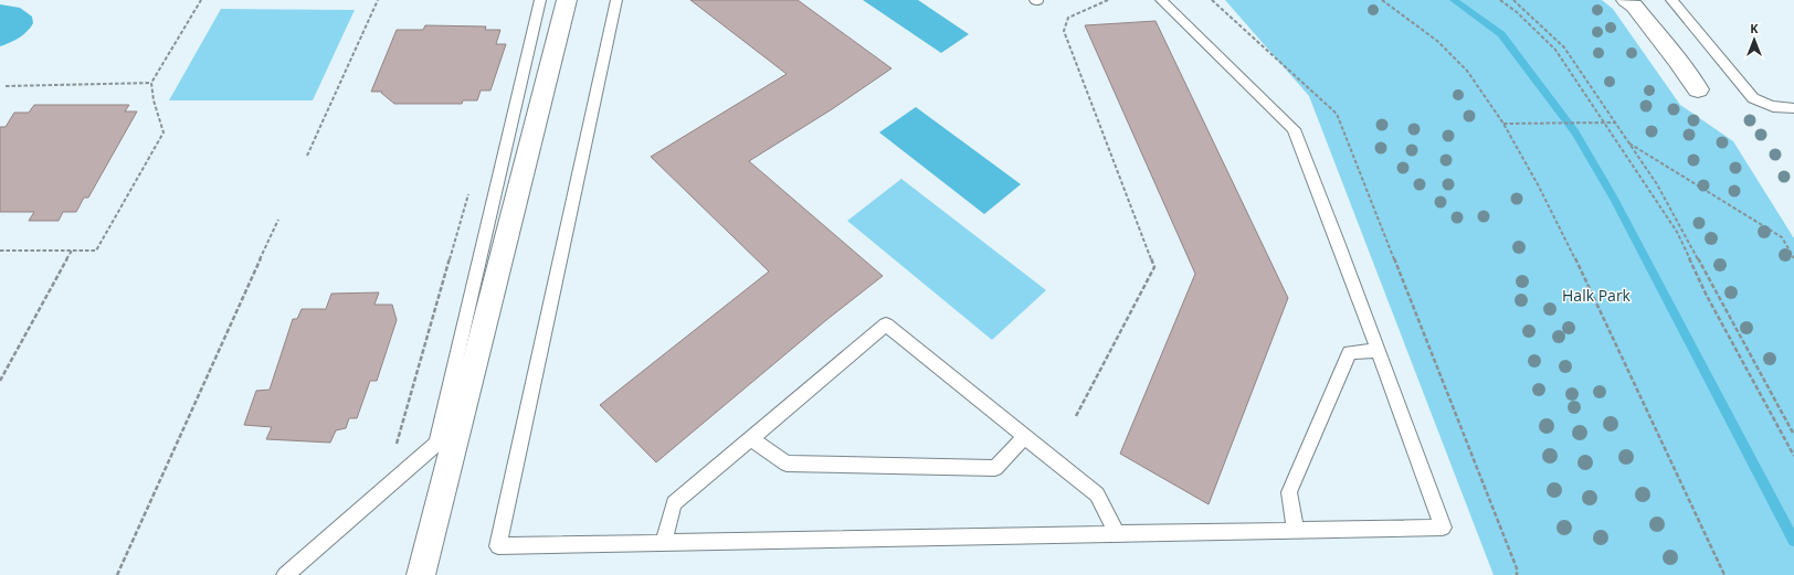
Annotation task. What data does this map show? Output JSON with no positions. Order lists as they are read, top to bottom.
{
  "parks": ["Halk Park"],
  "north": "top"
}
